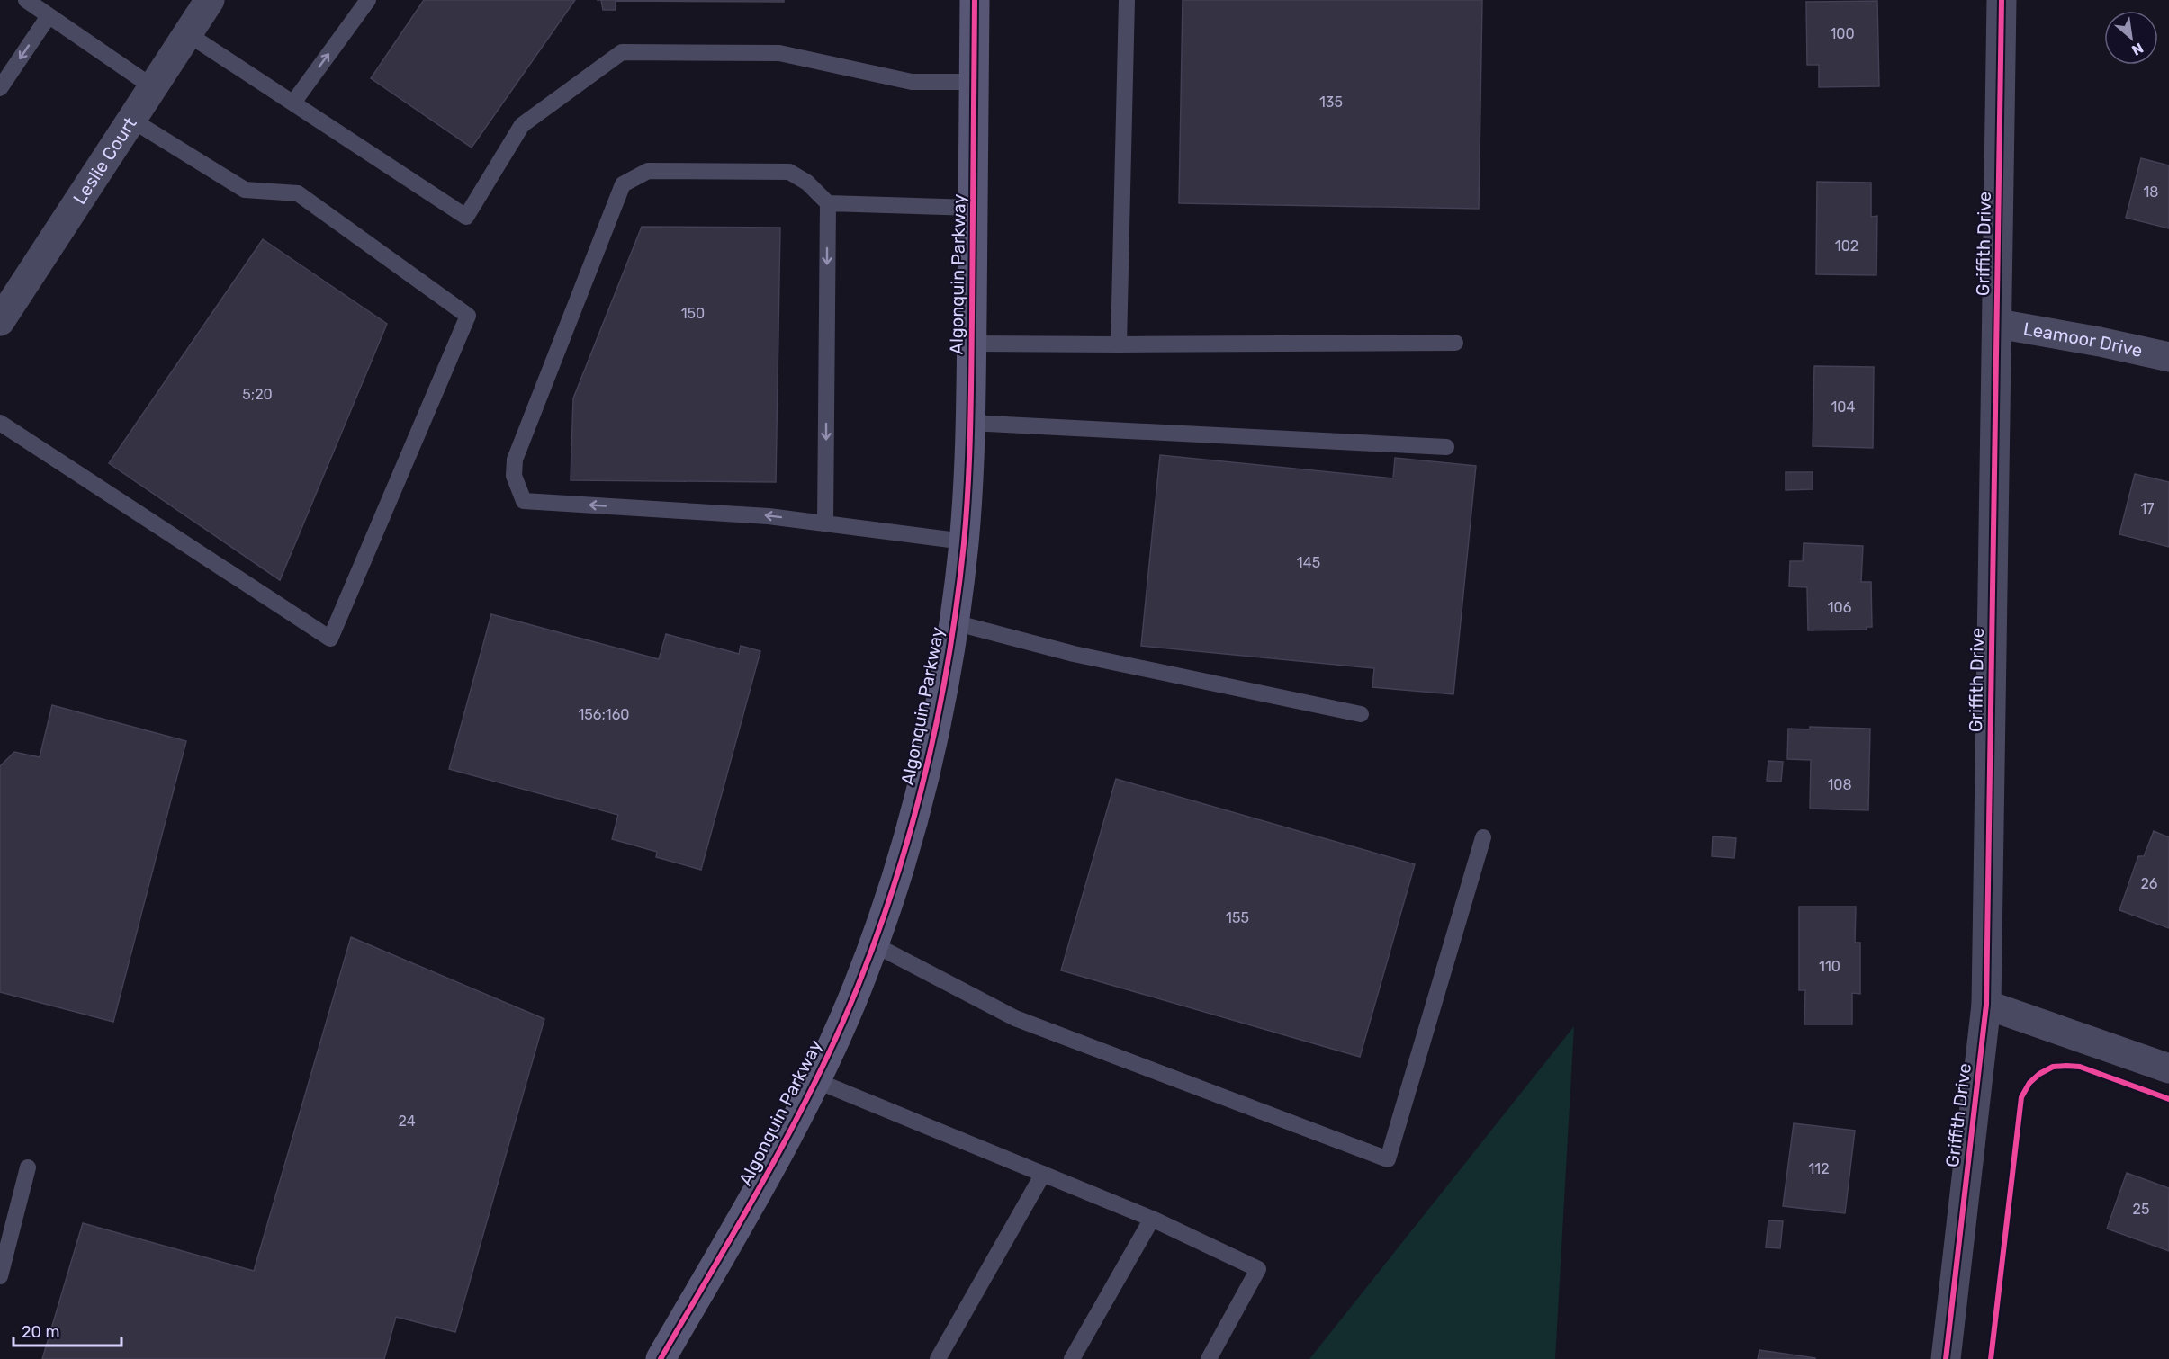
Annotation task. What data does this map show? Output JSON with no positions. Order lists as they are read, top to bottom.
{
  "streets": {
    "street": [
      "Leslie Court",
      "Griffith Drive",
      "Algonquin Parkway",
      "Leamoor Drive"
    ]
  },
  "crossings": [
    ["Griffith Drive", "Leamoor Drive"]
  ],
  "house_numbers": [
    "100",
    "135",
    "18",
    "102",
    "150",
    "5;20",
    "104",
    "17",
    "145",
    "106",
    "156;160",
    "108",
    "26",
    "155",
    "110",
    "24",
    "112",
    "25"
  ],
  "scale_bar": "20 m",
  "north": "bottom right"
}
